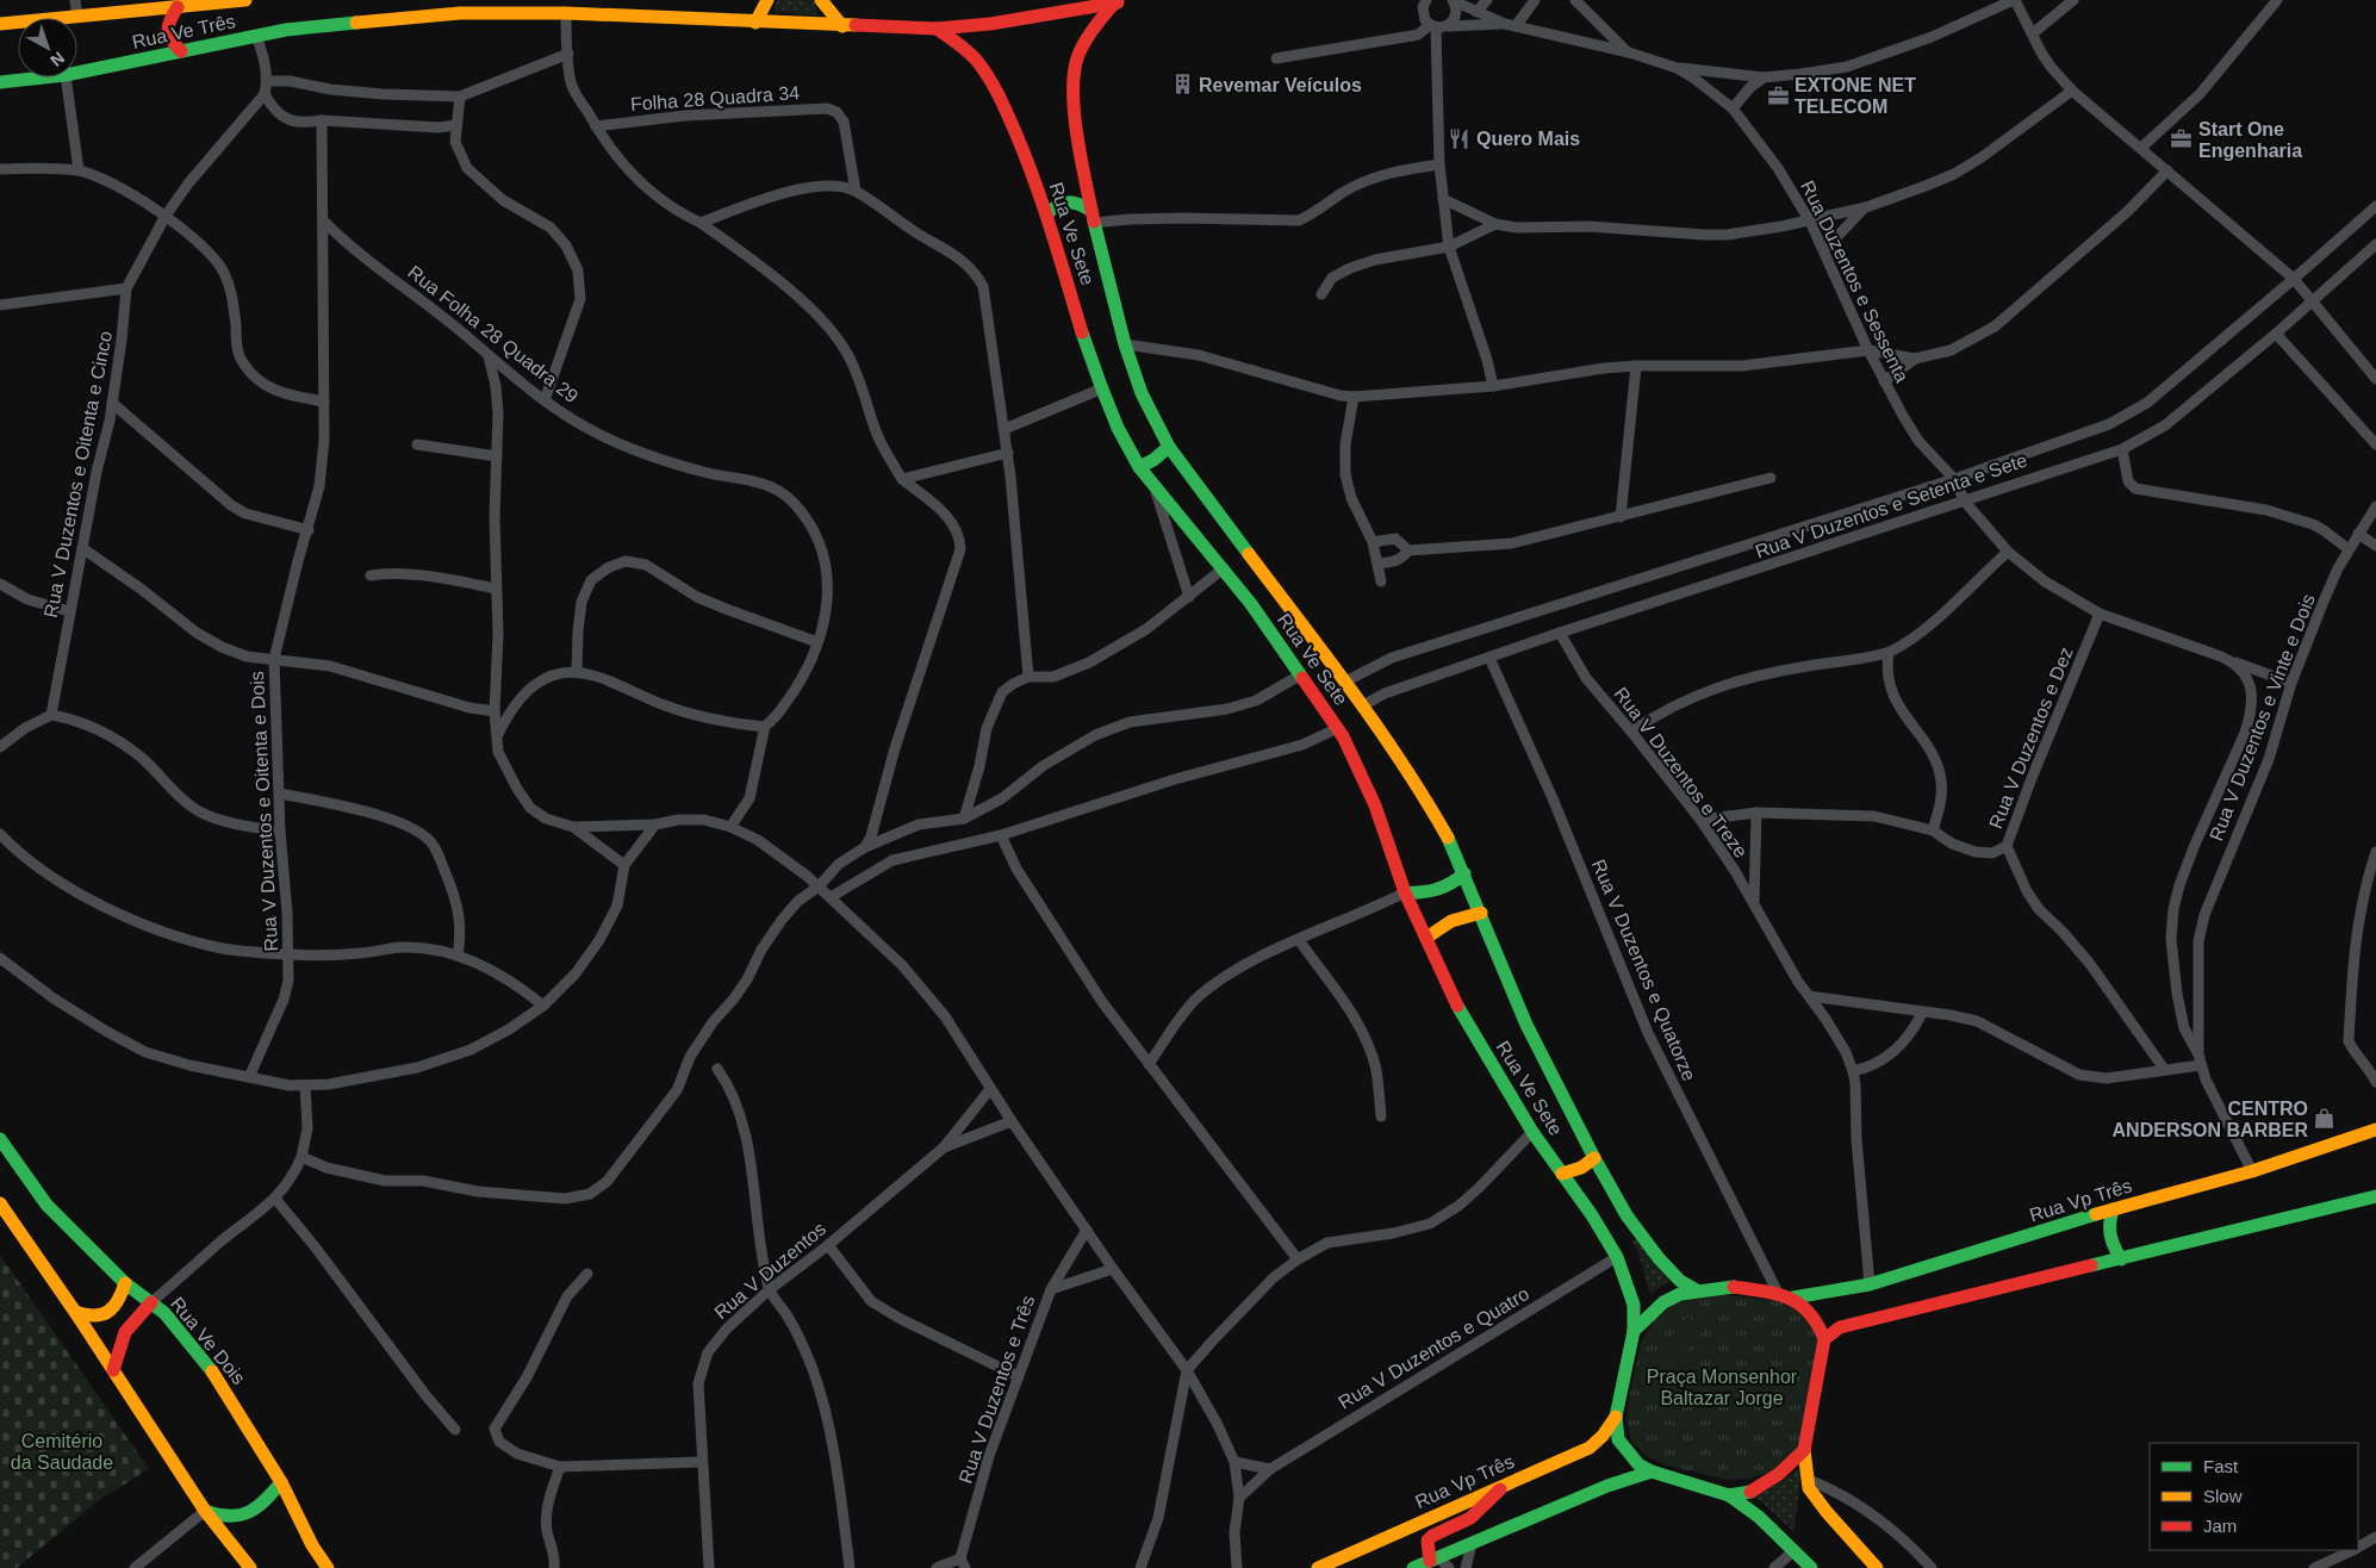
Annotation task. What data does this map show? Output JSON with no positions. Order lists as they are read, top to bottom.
{
  "streets": {
    "main road": [
      "Rua Ve Três",
      "Rua Ve Sete",
      "Rua Vp Três",
      "Rua Ve Dois"
    ],
    "street": [
      "Folha 28 Quadra 34",
      "Rua Duzentos e Sessenta",
      "Rua Folha 28 Quadra 29",
      "Rua V Duzentos e Oitenta e Cinco",
      "Rua V Duzentos e Setenta e Sete",
      "Rua V Duzentos e Vinte e Dois",
      "Rua V Duzentos e Dez",
      "Rua V Duzentos e Treze",
      "Rua V Duzentos e Oitenta e Dois",
      "Rua V Duzentos e Quatorze",
      "Rua V Duzentos",
      "Rua V Duzentos e Quatro",
      "Rua V Duzentos e Três"
    ]
  },
  "crossings": [
    ["Rua Ve Três", "Rua Ve Sete"],
    ["Rua Ve Sete", "Rua V Duzentos e Setenta e Sete"],
    ["Rua Ve Sete", "Rua V Duzentos e Quatorze"],
    ["Rua Ve Sete", "Rua Vp Três"],
    ["Rua Ve Sete", "Rua V Duzentos e Quatro"],
    ["Rua Duzentos e Sessenta", "Rua V Duzentos e Setenta e Sete"],
    ["Rua Folha 28 Quadra 29", "Rua V Duzentos e Oitenta e Dois"],
    ["Rua V Duzentos e Setenta e Sete", "Rua V Duzentos e Treze"],
    ["Rua V Duzentos e Setenta e Sete", "Rua V Duzentos e Quatorze"],
    ["Rua V Duzentos e Dez", "Rua V Duzentos e Treze"],
    ["Rua V Duzentos e Treze", "Rua Vp Três"],
    ["Rua V Duzentos e Quatorze", "Rua Vp Três"]
  ],
  "parks": ["Praça Monsenhor Baltazar Jorge", "Cemitério da Saudade"],
  "places": {
    "building": ["Revemar Veículos"],
    "office": ["EXTONE NET TELECOM", "Start One Engenharia"],
    "restaurant": ["Quero Mais"],
    "shop": ["CENTRO ANDERSON BARBER"]
  },
  "legend": ["Fast", "Slow", "Jam"],
  "north": "bottom right"
}
